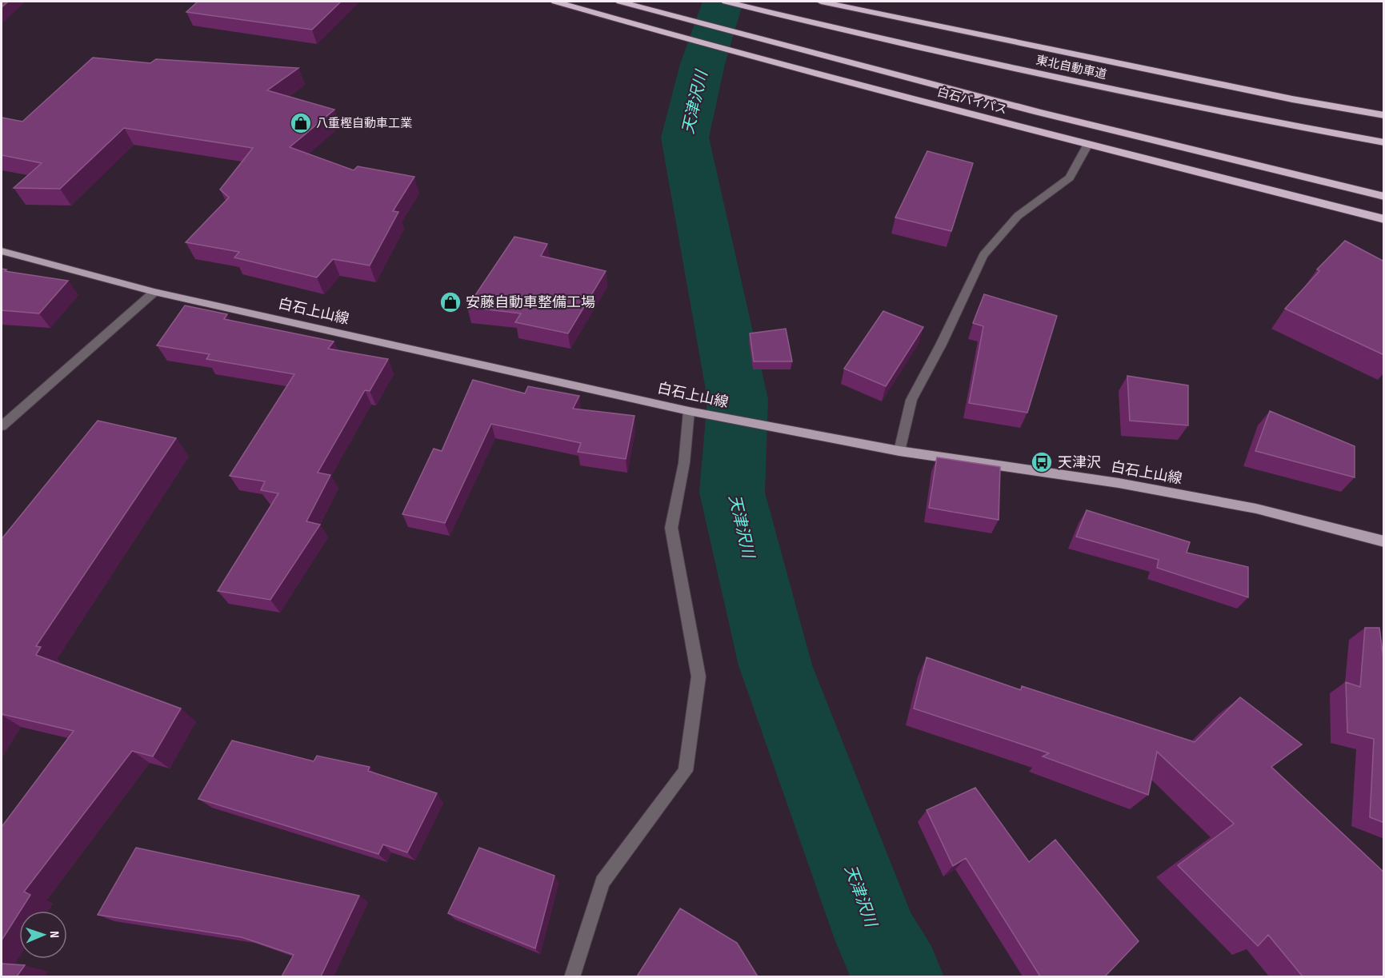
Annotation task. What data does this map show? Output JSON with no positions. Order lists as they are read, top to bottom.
{
  "streets": {
    "highway": ["東北自動車道", "白石バイパス"],
    "main road": ["白石上山線"]
  },
  "water": ["天津沢川"],
  "places": {
    "shop": ["八重樫自動車工業", "安藤自動車整備工場"],
    "bus stop": ["天津沢"]
  },
  "north": "right"
}
